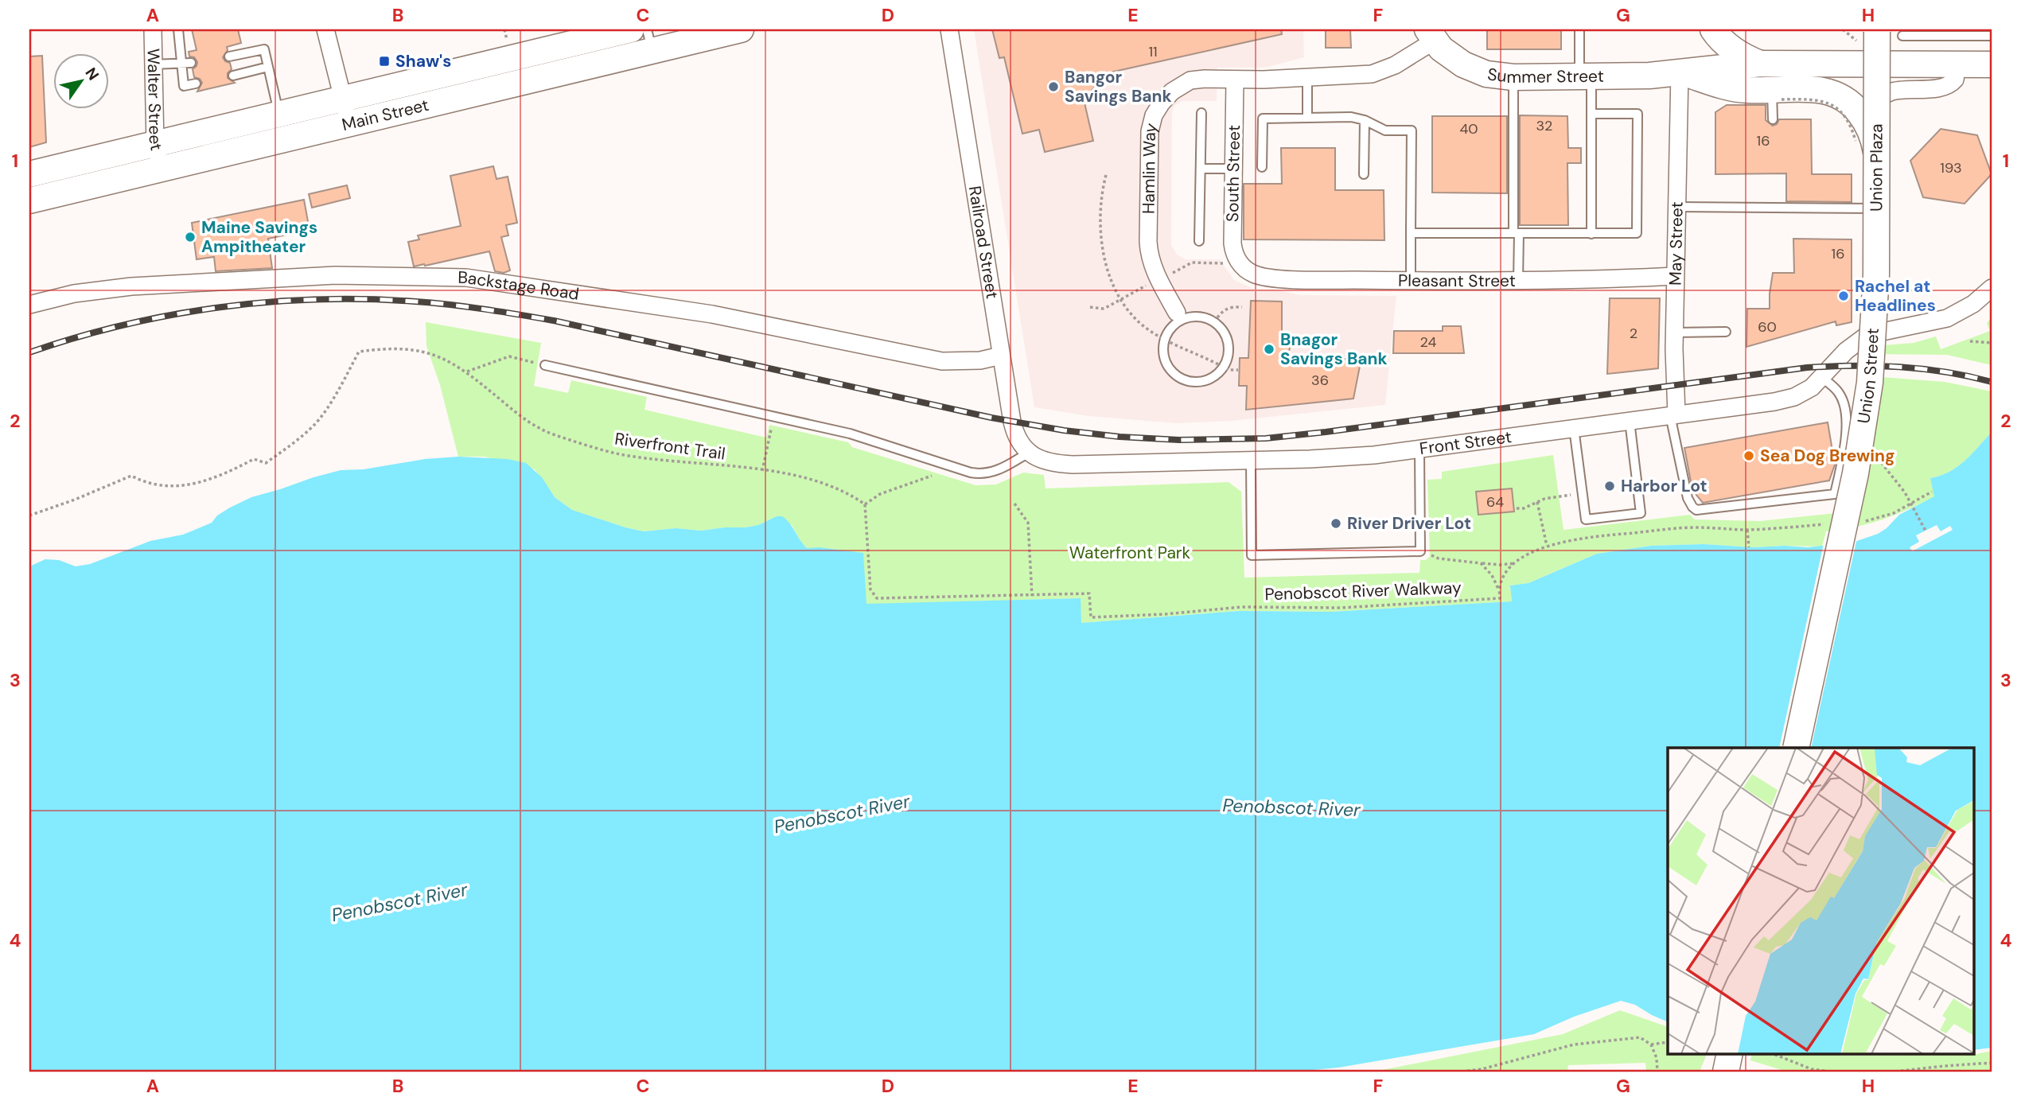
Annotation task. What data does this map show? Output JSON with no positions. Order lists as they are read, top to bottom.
{
  "streets": {
    "main road": ["Summer Street", "Main Street", "Union Street"],
    "street": [
      "Walter Street",
      "Union Plaza",
      "Hamlin Way",
      "South Street",
      "Railroad Street",
      "May Street",
      "Pleasant Street",
      "Backstage Road",
      "Front Street"
    ],
    "path": ["Riverfront Trail", "Penobscot River Walkway"]
  },
  "crossings": [
    ["Summer Street", "Union Plaza"],
    ["Summer Street", "Hamlin Way"],
    ["Summer Street", "South Street"],
    ["Summer Street", "May Street"],
    ["Walter Street", "Main Street"],
    ["Union Plaza", "Front Street"],
    ["Hamlin Way", "South Street"],
    ["South Street", "Pleasant Street"],
    ["Railroad Street", "Backstage Road"],
    ["Railroad Street", "Front Street"],
    ["May Street", "Pleasant Street"],
    ["May Street", "Front Street"],
    ["Riverfront Trail", "Penobscot River Walkway"]
  ],
  "water": ["Penobscot River"],
  "parks": ["Waterfront Park"],
  "places": {
    "transit": ["Shaw's"],
    "other": [
      "Bangor Savings Bank",
      "Maine Savings Ampitheater",
      "Rachel at Headlines",
      "Bnagor Savings Bank",
      "Sea Dog Brewing",
      "Harbor Lot",
      "River Driver Lot"
    ]
  },
  "house_numbers": [
    "11",
    "32",
    "40",
    "16",
    "193",
    "16",
    "60",
    "2",
    "24",
    "36",
    "64"
  ],
  "north": "top right",
  "grid": {
    "columns": [
      "A",
      "B",
      "C",
      "D",
      "E",
      "F",
      "G",
      "H"
    ],
    "rows": [
      "1",
      "2",
      "3",
      "4"
    ]
  }
}
